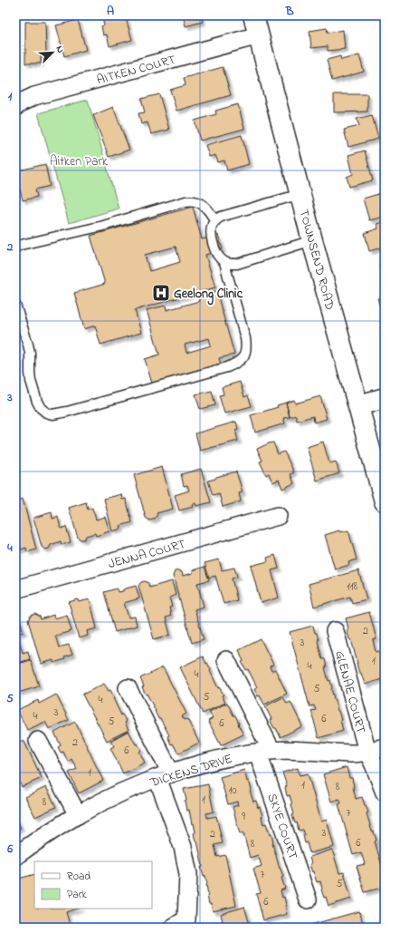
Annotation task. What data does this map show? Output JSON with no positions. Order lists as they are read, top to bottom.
{
  "streets": {
    "main road": ["TOWNSEND ROAD"],
    "street": [
      "AITKEN COURT",
      "JENNA COURT",
      "GLENAE COURT",
      "DICKENS DRIVE",
      "SKYE COURT"
    ]
  },
  "crossings": [
    ["AITKEN COURT", "TOWNSEND ROAD"],
    ["GLENAE COURT", "DICKENS DRIVE"],
    ["DICKENS DRIVE", "SKYE COURT"]
  ],
  "parks": ["Aitken Park"],
  "places": {
    "hospital": ["Geelong Clinic"]
  },
  "house_numbers": [
    "118",
    "2",
    "3",
    "1",
    "4",
    "4",
    "5",
    "5",
    "4",
    "3",
    "4",
    "6",
    "5",
    "6",
    "2",
    "6",
    "1",
    "1",
    "8",
    "10",
    "1",
    "8",
    "7",
    "9",
    "3",
    "2",
    "6",
    "8",
    "7",
    "5",
    "6"
  ],
  "legend": ["Road", "Park"],
  "north": "top right",
  "grid": {
    "columns": ["A", "B"],
    "rows": [
      "1",
      "2",
      "3",
      "4",
      "5",
      "6"
    ]
  }
}
